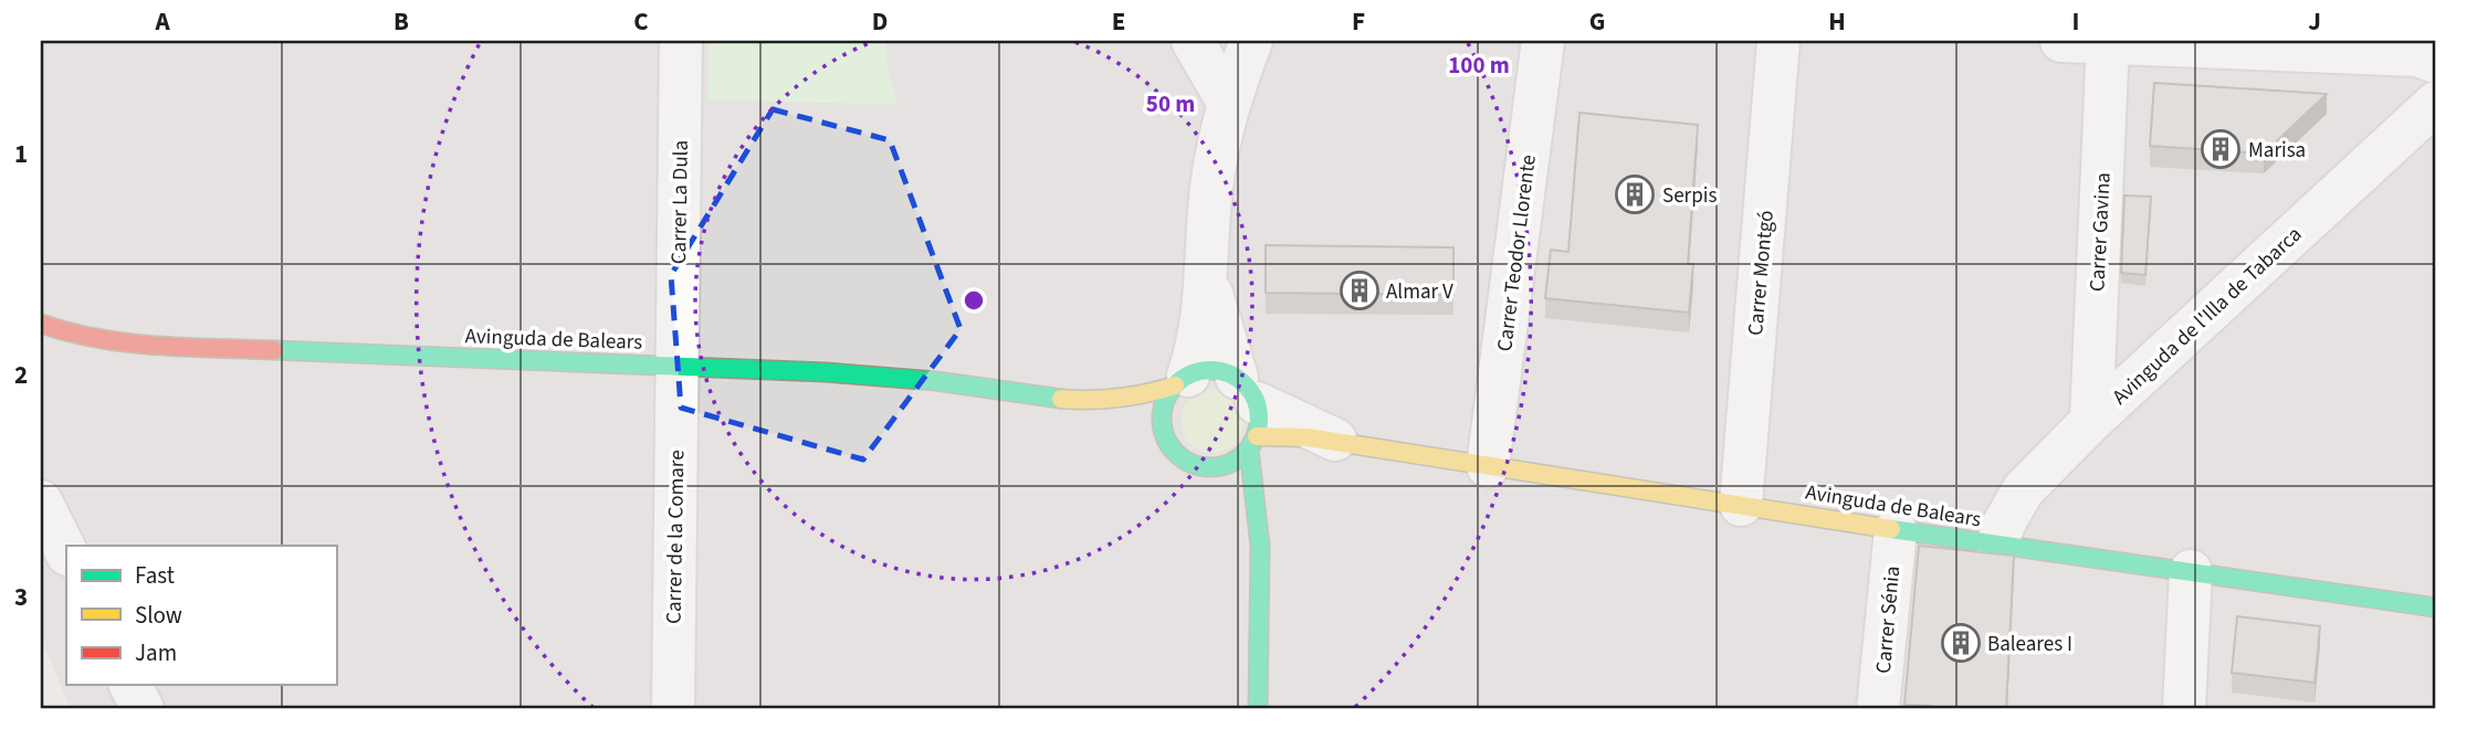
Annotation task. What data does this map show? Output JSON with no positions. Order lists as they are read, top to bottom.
{
  "streets": {
    "street": [
      "Carrer La Dula",
      "Carrer Gavina",
      "Carrer Teodor Llorente",
      "Carrer Montgó",
      "Avinguda de l'Illa de Tabarca",
      "Avinguda de Balears",
      "Carrer de la Comare",
      "Carrer Sénia"
    ]
  },
  "crossings": [
    ["Carrer La Dula", "Avinguda de Balears"],
    ["Carrer La Dula", "Carrer de la Comare"],
    ["Carrer Gavina", "Avinguda de l'Illa de Tabarca"],
    ["Carrer Teodor Llorente", "Avinguda de Balears"],
    ["Carrer Montgó", "Avinguda de Balears"],
    ["Avinguda de l'Illa de Tabarca", "Avinguda de Balears"],
    ["Avinguda de Balears", "Carrer de la Comare"],
    ["Avinguda de Balears", "Carrer Sénia"]
  ],
  "places": {
    "building": [
      "Marisa",
      "Serpis",
      "Almar V",
      "Baleares I"
    ]
  },
  "legend": ["Fast", "Slow", "Jam"],
  "grid": {
    "columns": [
      "A",
      "B",
      "C",
      "D",
      "E",
      "F",
      "G",
      "H",
      "I",
      "J"
    ],
    "rows": ["1", "2", "3"]
  },
  "rings": ["100 m", "50 m"]
}
